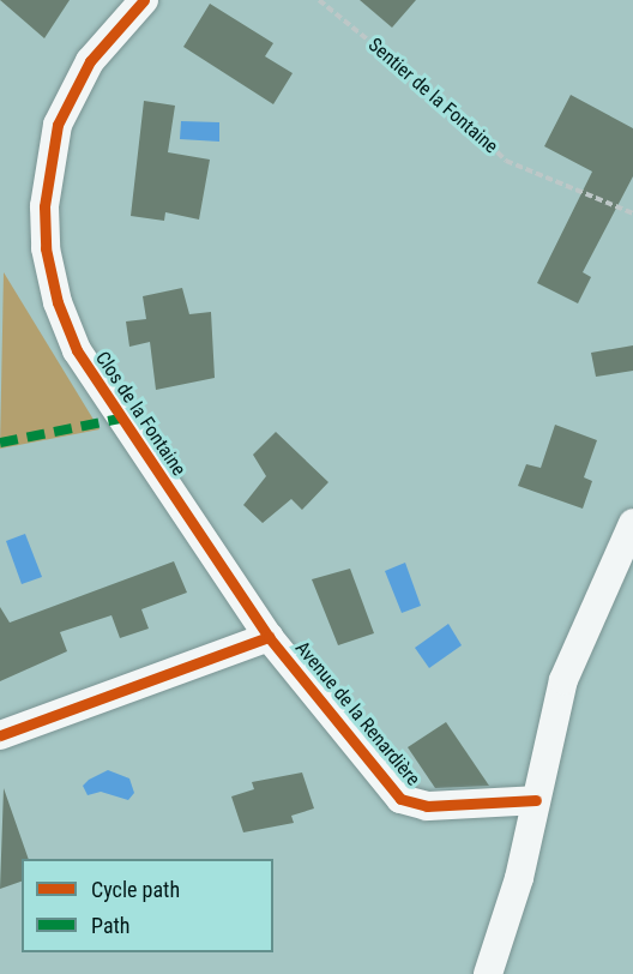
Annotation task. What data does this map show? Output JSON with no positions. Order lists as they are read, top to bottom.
{
  "streets": {
    "street": ["Clos de la Fontaine", "Avenue de la Renardière"],
    "path": ["Sentier de la Fontaine"]
  },
  "crossings": [
    ["Clos de la Fontaine", "Avenue de la Renardière"]
  ],
  "legend": ["Cycle path", "Path"]
}
